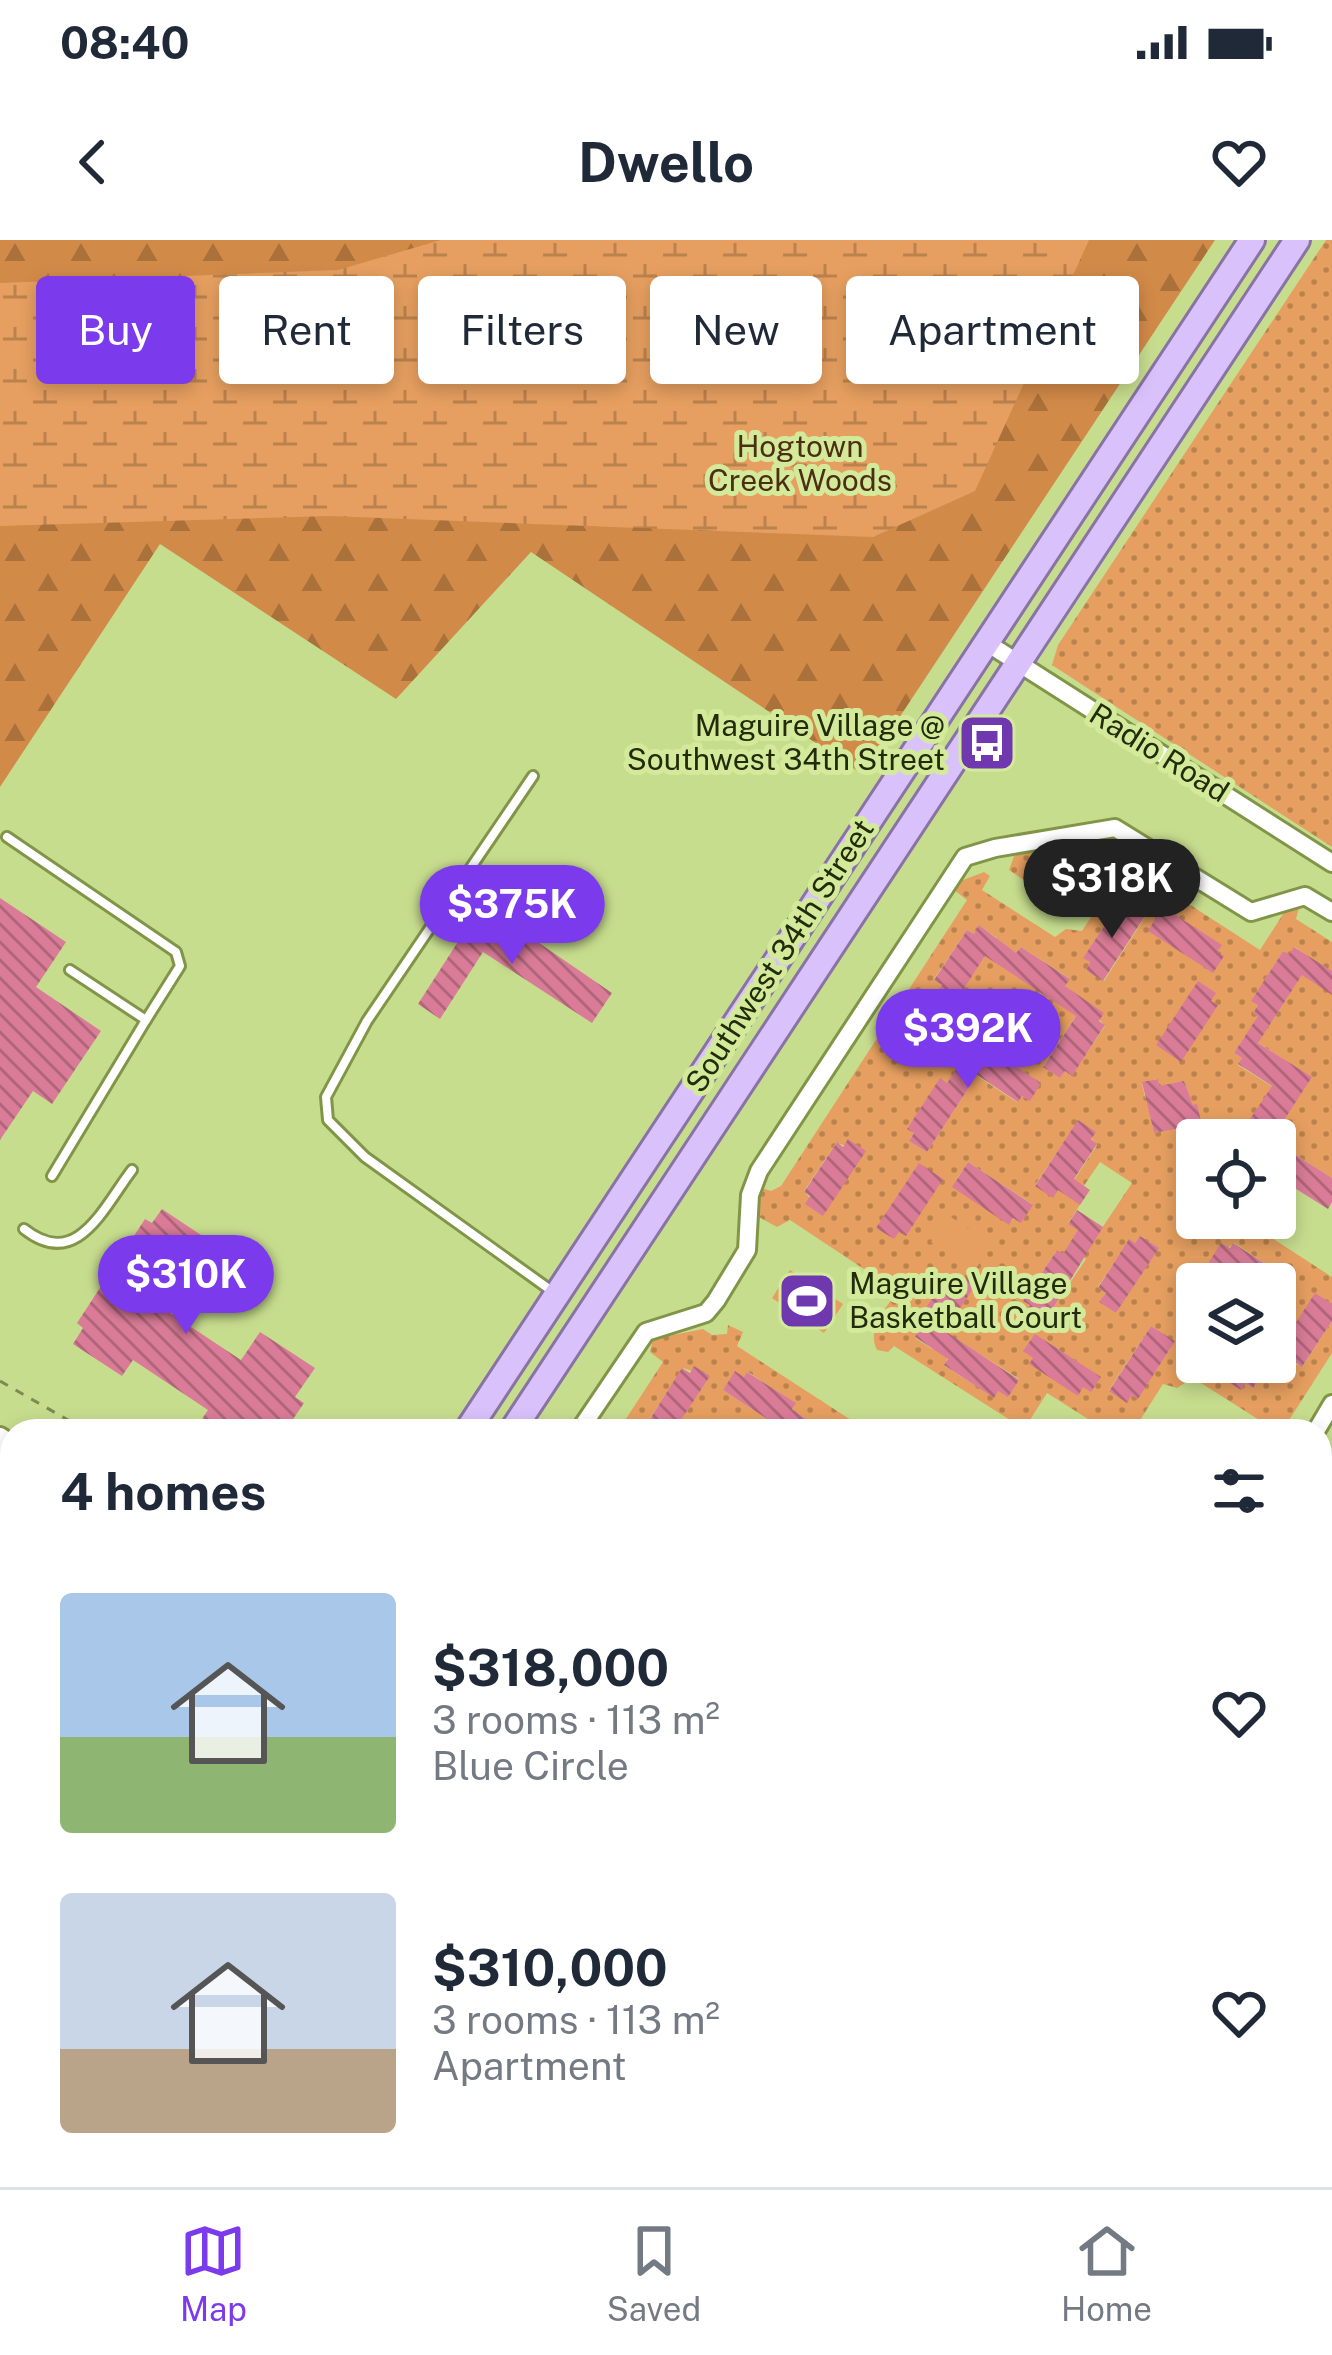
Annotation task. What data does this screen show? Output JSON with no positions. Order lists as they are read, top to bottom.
{
  "streets": {
    "main road": ["Southwest 34th Street"],
    "street": ["Radio Road"]
  },
  "crossings": [
    ["Radio Road", "Southwest 34th Street"]
  ],
  "parks": ["Hogtown Creek Woods"],
  "places": {
    "bus stop": ["Maguire Village @ Southwest 34th Street"],
    "sports": ["Maguire Village Basketball Court"]
  },
  "page": {
    "status": "08:40",
    "header": "Dwello",
    "chip": [
      "Buy",
      "Rent",
      "Filters",
      "New",
      "Apartment"
    ],
    "price": [
      "$318K",
      "$375K",
      "$392K",
      "$310K"
    ],
    "heading": "4 homes",
    "list": [
      {
        "name": "$318,000",
        "note": "3 rooms · 113 m² · Blue Circle"
      },
      {
        "name": "$310,000",
        "note": "3 rooms · 113 m² · Apartment"
      }
    ],
    "tabs": ["Map", "Saved", "Home"]
  }
}
